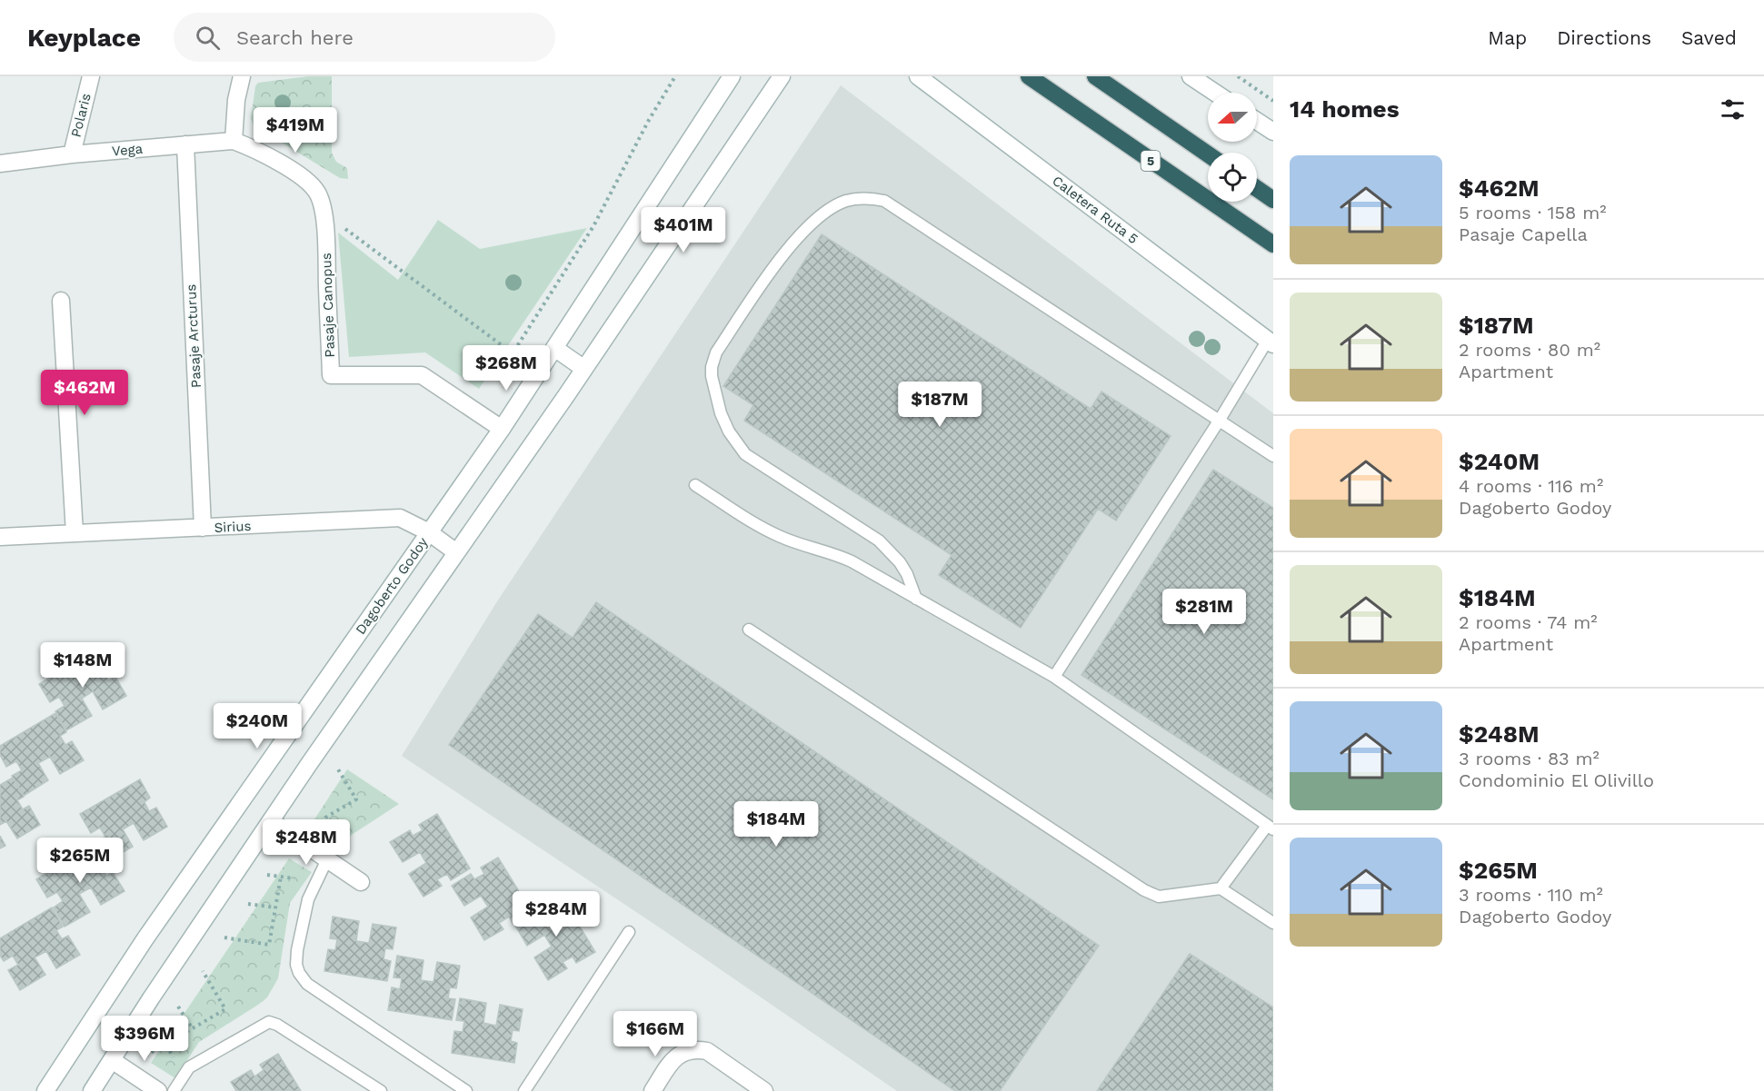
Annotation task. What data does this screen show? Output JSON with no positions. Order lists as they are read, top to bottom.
{
  "streets": {
    "highway": ["5"],
    "street": [
      "Polaris",
      "Vega",
      "Caletera Ruta 5",
      "Pasaje Canopus",
      "Pasaje Arcturus",
      "Sirius",
      "Dagoberto Godoy"
    ]
  },
  "crossings": [
    ["Polaris", "Vega"],
    ["Vega", "Pasaje Canopus"],
    ["Vega", "Pasaje Arcturus"],
    ["Pasaje Canopus", "Dagoberto Godoy"],
    ["Pasaje Arcturus", "Sirius"],
    ["Sirius", "Dagoberto Godoy"]
  ],
  "north": "left",
  "page": {
    "header": "Keyplace",
    "search": "Search here",
    "nav": ["Map", "Directions", "Saved"],
    "heading": "14 homes",
    "price": [
      "$419M",
      "$401M",
      "$268M",
      "$462M",
      "$187M",
      "$281M",
      "$148M",
      "$240M",
      "$184M",
      "$248M",
      "$265M",
      "$284M",
      "$166M",
      "$396M"
    ],
    "list": [
      {
        "name": "$462M",
        "note": "5 rooms · 158 m² · Pasaje Capella"
      },
      {
        "name": "$187M",
        "note": "2 rooms · 80 m² · Apartment"
      },
      {
        "name": "$240M",
        "note": "4 rooms · 116 m² · Dagoberto Godoy"
      },
      {
        "name": "$184M",
        "note": "2 rooms · 74 m² · Apartment"
      },
      {
        "name": "$248M",
        "note": "3 rooms · 83 m² · Condominio El Olivillo"
      },
      {
        "name": "$265M",
        "note": "3 rooms · 110 m² · Dagoberto Godoy"
      }
    ]
  }
}
